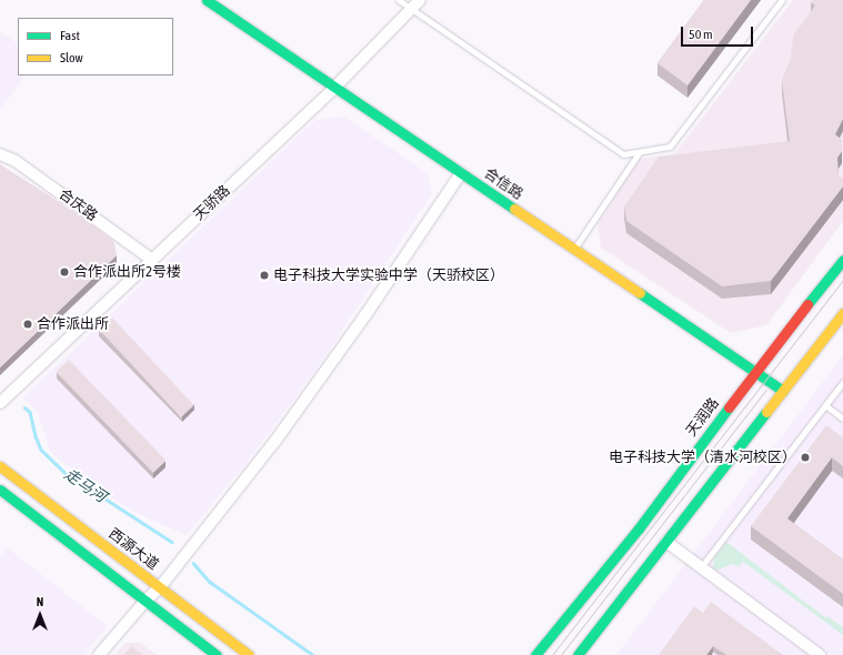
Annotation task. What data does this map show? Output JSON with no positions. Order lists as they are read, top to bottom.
{
  "streets": {
    "main road": ["合信路", "天润路", "西源大道"],
    "street": ["天骄路", "合庆路"]
  },
  "crossings": [
    ["合信路", "天骄路"],
    ["合信路", "天润路"],
    ["天骄路", "合庆路"]
  ],
  "water": ["走马河"],
  "places": [
    "合作派出所2号楼",
    "电子科技大学实验中学（天骄校区）",
    "合作派出所",
    "电子科技大学（清水河校区）"
  ],
  "legend": ["Fast", "Slow"],
  "scale_bar": "50 m",
  "north": "top"
}
